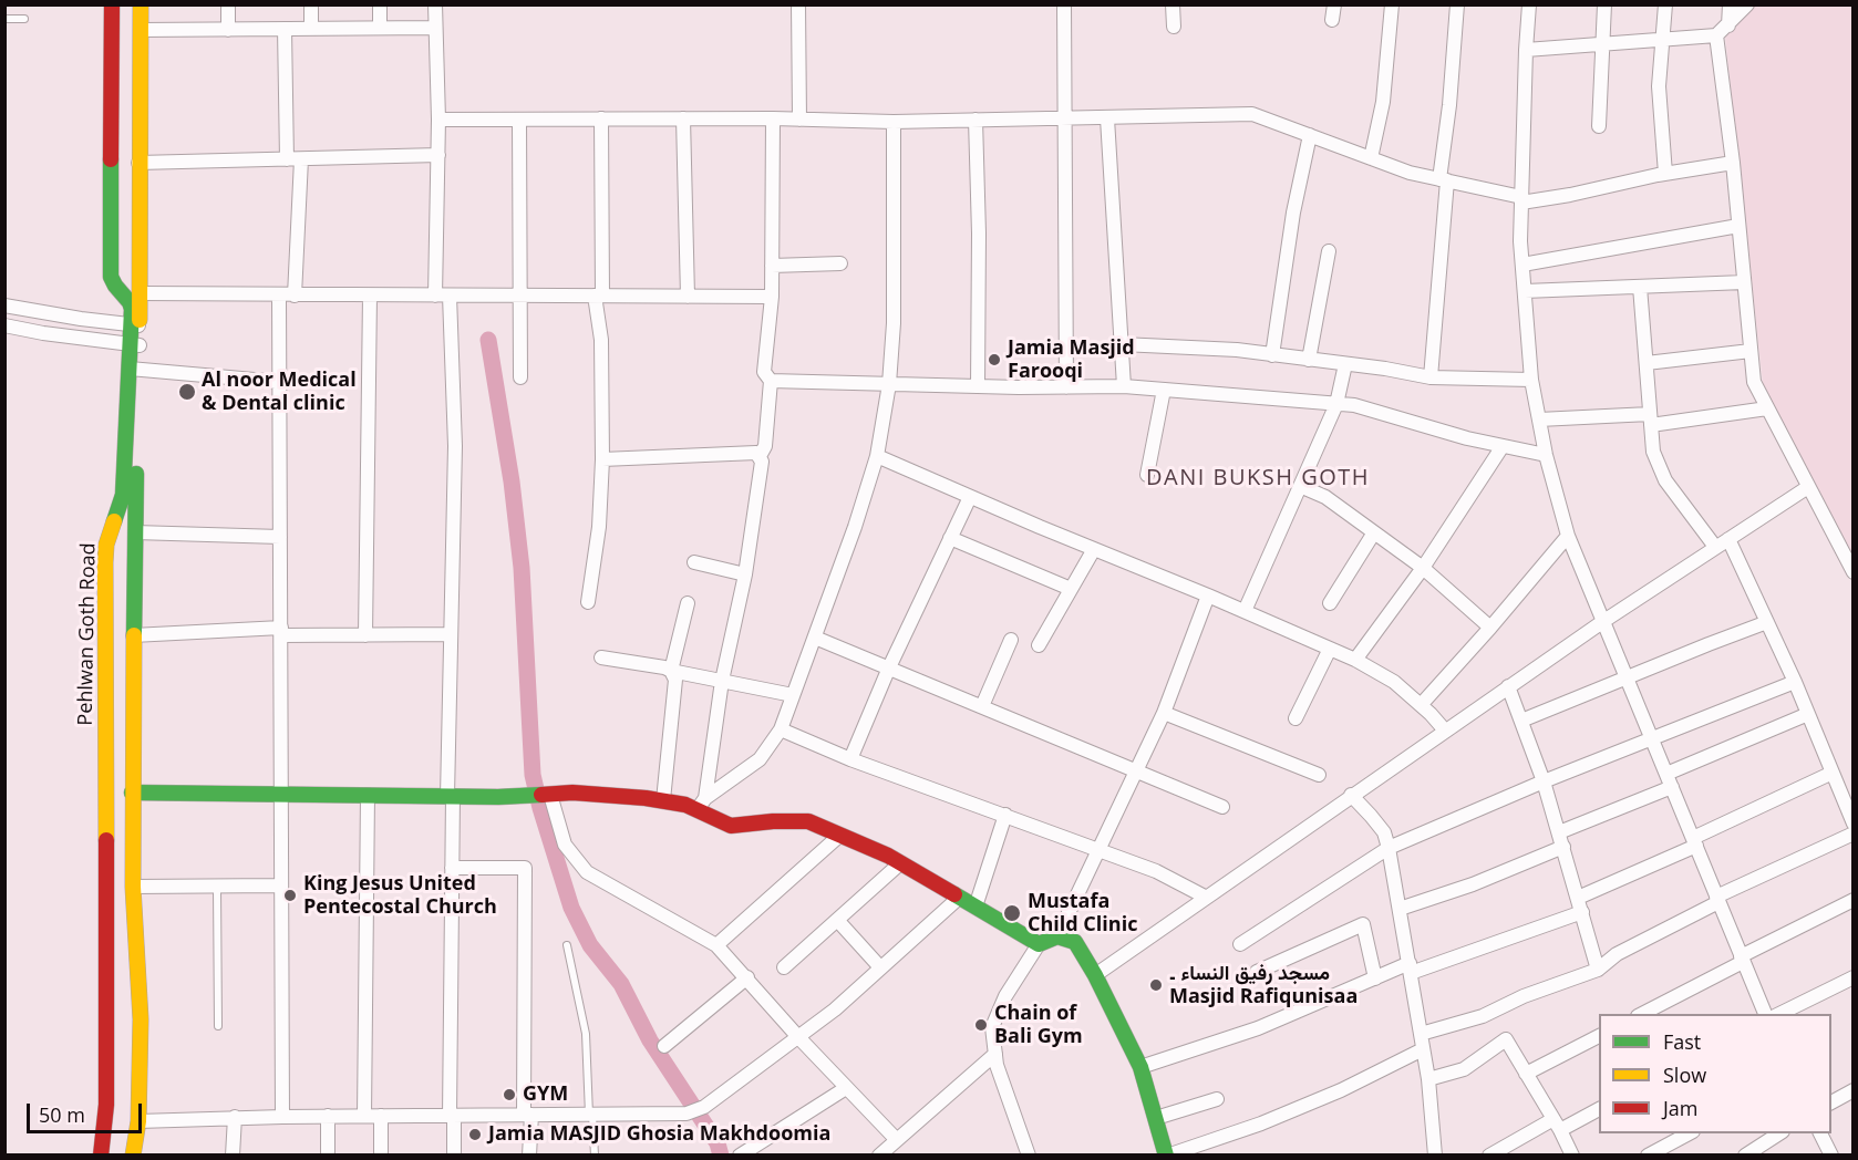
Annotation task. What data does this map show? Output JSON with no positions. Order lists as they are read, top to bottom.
{
  "streets": {
    "main road": ["Pehlwan Goth Road"]
  },
  "districts": ["DANI BUKSH GOTH"],
  "places": [
    "Jamia Masjid Farooqi",
    "Al noor Medical & Dental clinic",
    "King Jesus United Pentecostal Church",
    "Mustafa Child Clinic",
    "مسجد رفیق النساء ۔ Masjid Rafiqunisaa",
    "Chain of Bali Gym",
    "GYM",
    "Jamia MASJID Ghosia Makhdoomia"
  ],
  "legend": ["Fast", "Slow", "Jam"],
  "scale_bar": "50 m"
}
